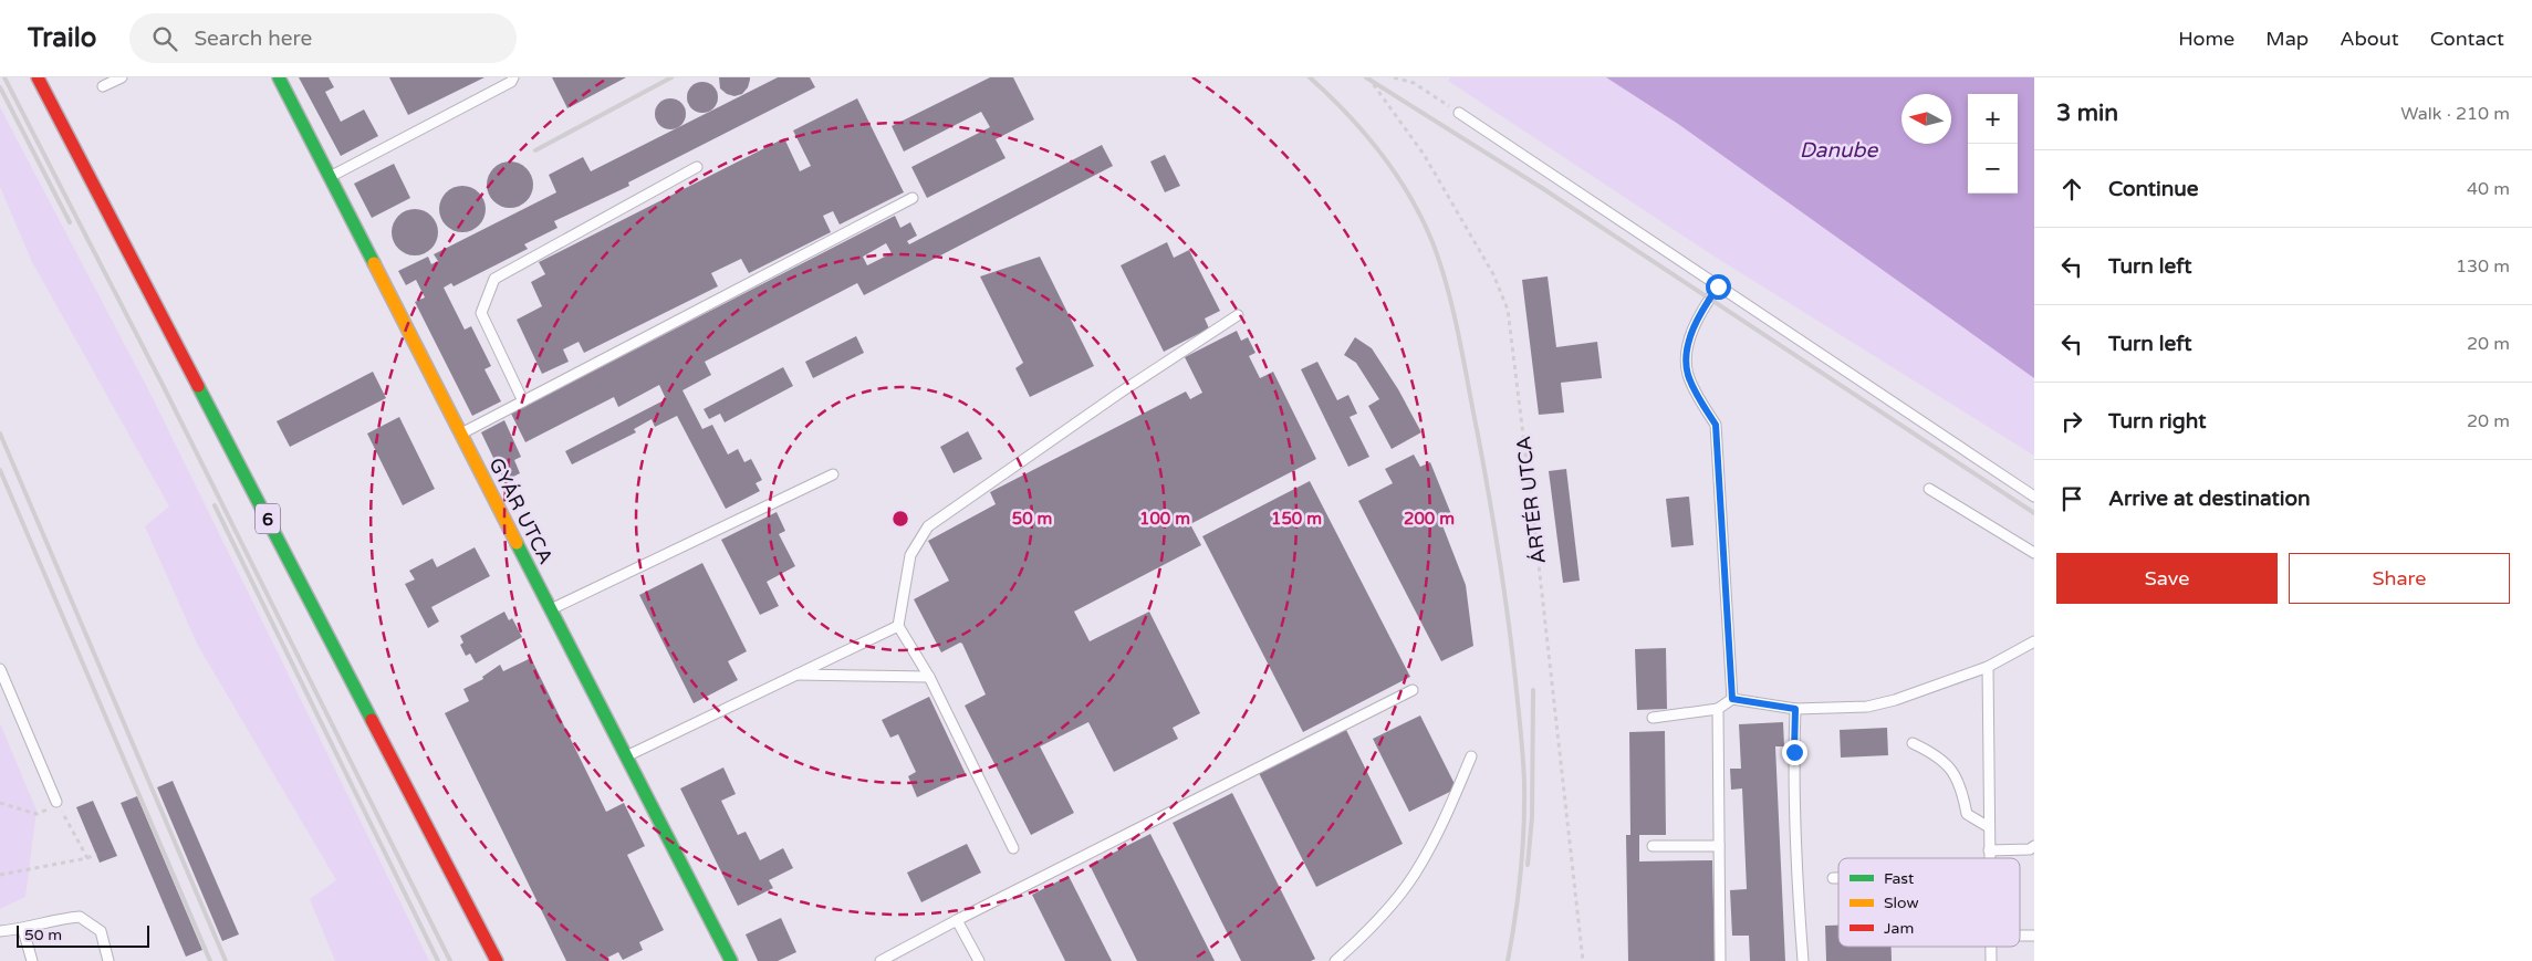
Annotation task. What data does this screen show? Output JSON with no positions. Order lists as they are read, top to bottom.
{
  "streets": {
    "street": ["GYÁR UTCA", "6"],
    "path": ["ÁRTÉR UTCA"]
  },
  "water": ["Danube"],
  "legend": ["Fast", "Slow", "Jam"],
  "scale_bar": "50 m",
  "north": "left",
  "page": {
    "header": "Trailo",
    "search": "Search here",
    "nav": [
      "Home",
      "Map",
      "About",
      "Contact"
    ],
    "heading": ["3 min", "Walk · 210 m"],
    "map_buttons": ["+", "−"],
    "list": [
      ["Continue", "40 m"],
      ["Turn left", "130 m"],
      ["Turn left", "20 m"],
      ["Turn right", "20 m"],
      "Arrive at destination"
    ],
    "buttons": ["Save", "Share"],
    "scale": "50 m"
  },
  "rings": [
    "50 m",
    "100 m",
    "150 m",
    "200 m"
  ]
}
